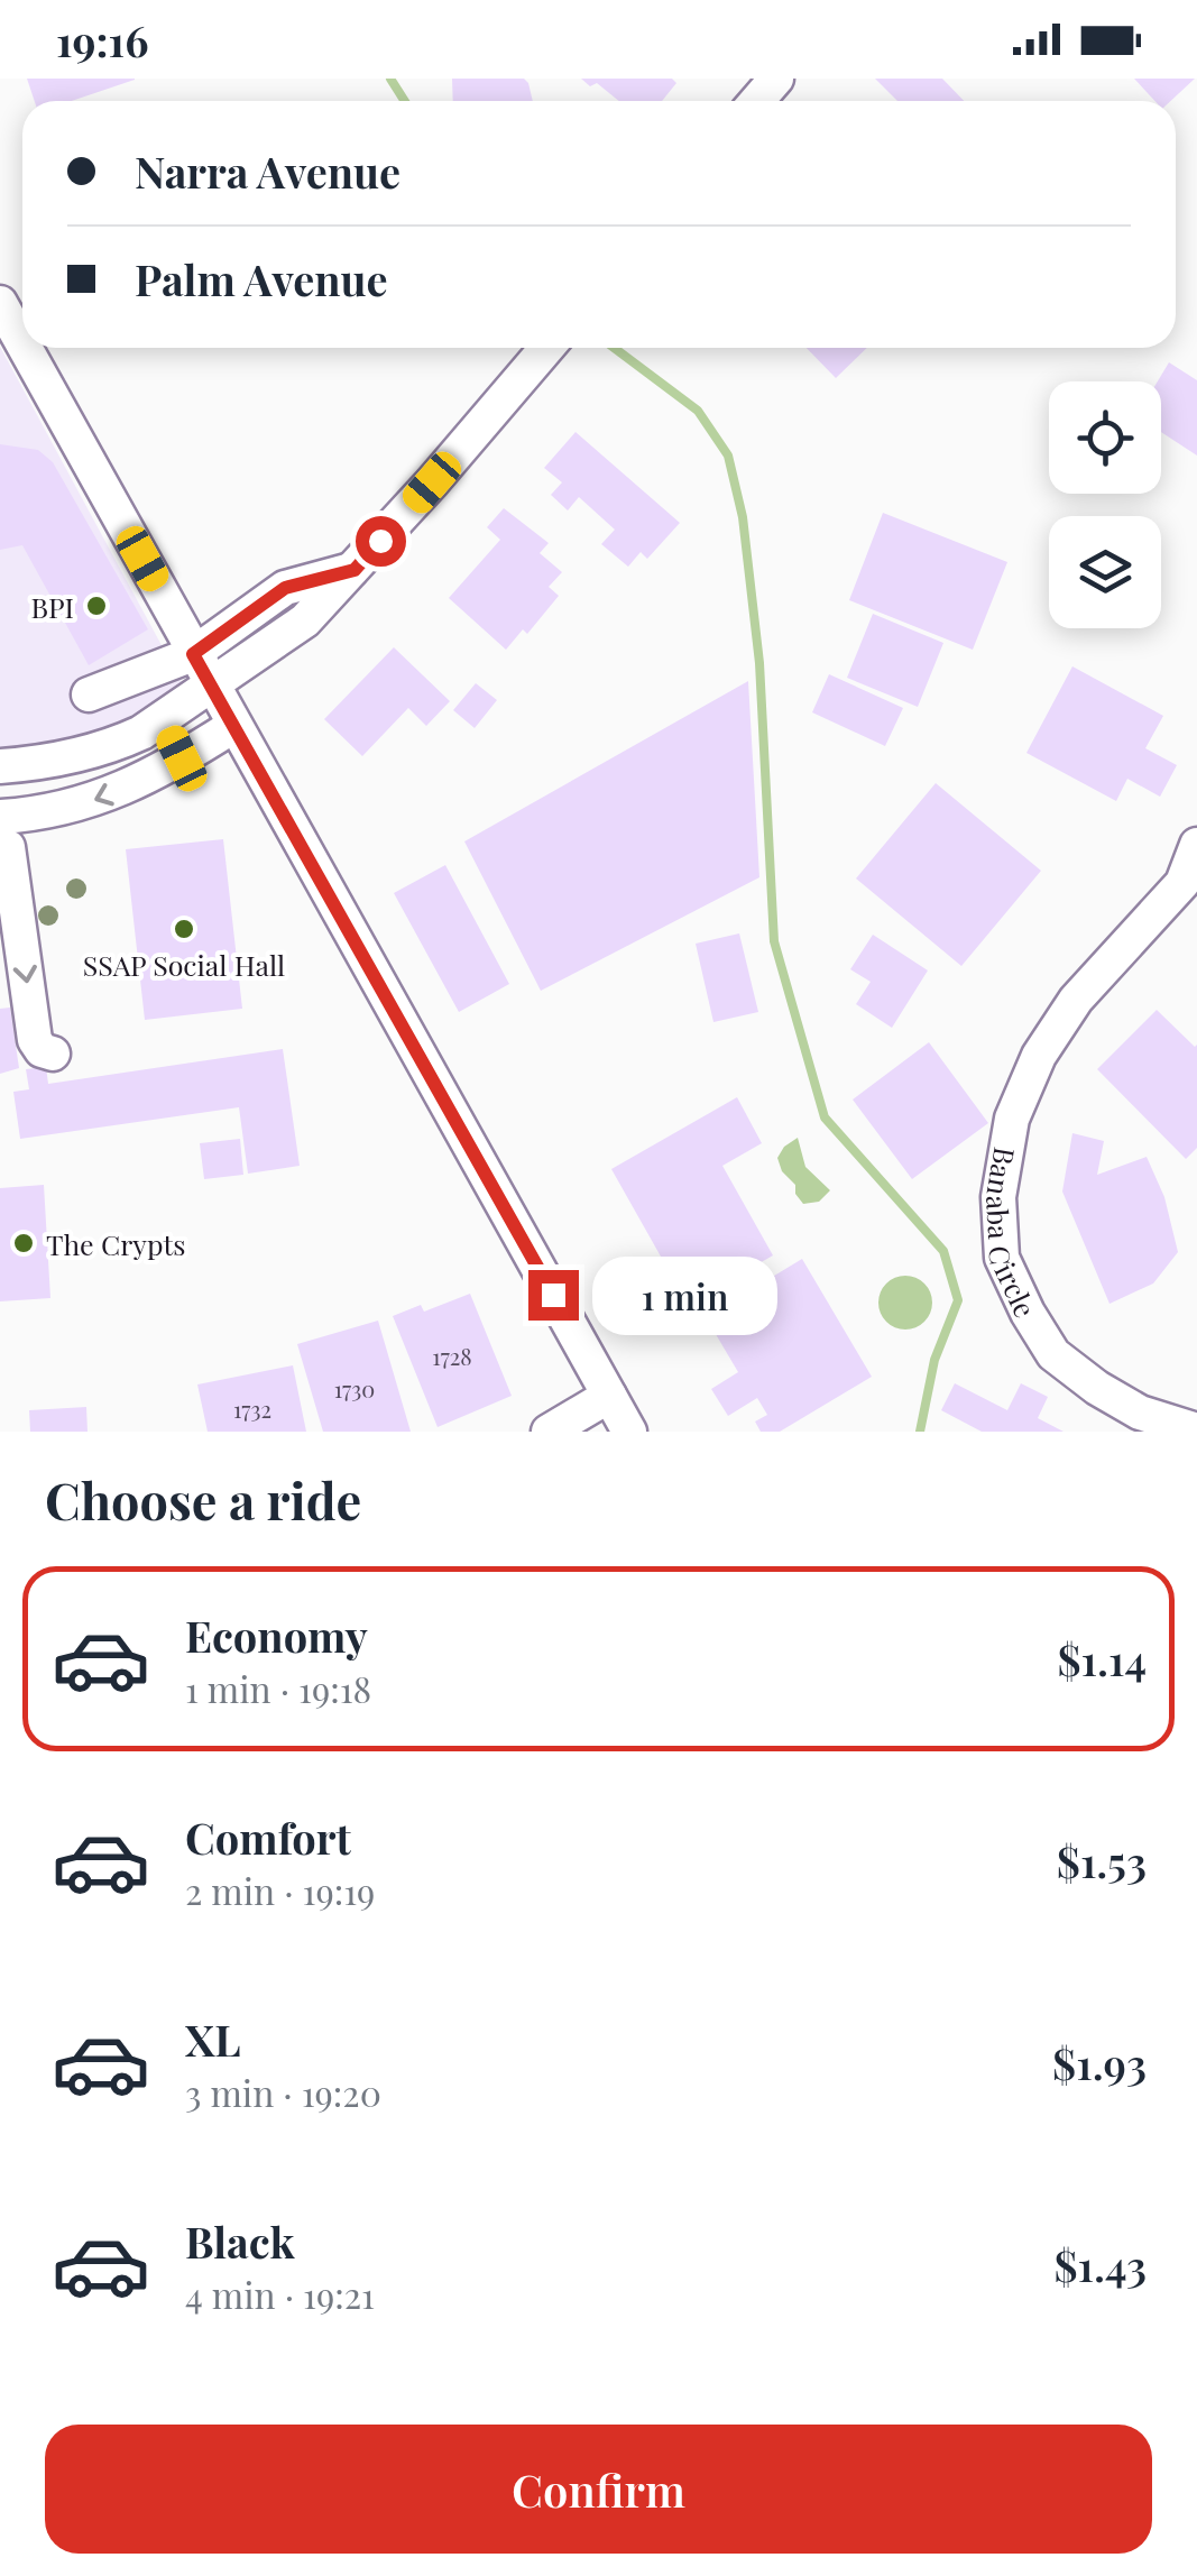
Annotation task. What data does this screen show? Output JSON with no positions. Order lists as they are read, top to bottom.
{
  "streets": {
    "street": ["Banaba Circle"]
  },
  "places": ["BPI", "SSAP Social Hall", "The Crypts"],
  "house_numbers": ["1728", "1730", "1732"],
  "page": {
    "status": "19:16",
    "banner": ["Narra Avenue", "Palm Avenue"],
    "bubble": "1 min",
    "heading": "Choose a ride",
    "list": [
      {
        "name": "Economy",
        "note": "1 min · 19:18",
        "value": "$1.14"
      },
      {
        "name": "Comfort",
        "note": "2 min · 19:19",
        "value": "$1.53"
      },
      {
        "name": "XL",
        "note": "3 min · 19:20",
        "value": "$1.93"
      },
      {
        "name": "Black",
        "note": "4 min · 19:21",
        "value": "$1.43"
      }
    ],
    "buttons": "Confirm"
  }
}
